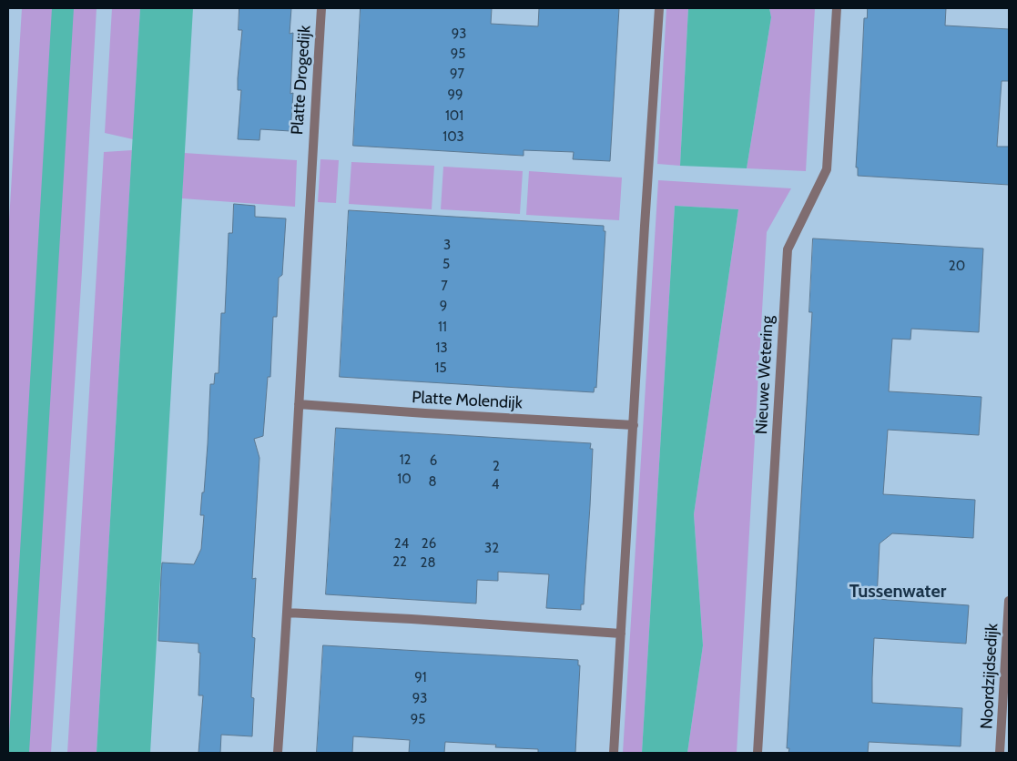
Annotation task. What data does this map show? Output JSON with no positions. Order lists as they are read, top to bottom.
{
  "streets": {
    "street": [
      "Platte Drogedijk",
      "Nieuwe Wetering",
      "Platte Molendijk",
      "Noordzijdsedijk"
    ]
  },
  "crossings": [
    ["Platte Drogedijk", "Platte Molendijk"]
  ],
  "districts": ["Tussenwater"],
  "house_numbers": [
    "93",
    "95",
    "97",
    "99",
    "101",
    "103",
    "3",
    "5",
    "20",
    "7",
    "9",
    "11",
    "13",
    "15",
    "12",
    "6",
    "2",
    "10",
    "8",
    "4",
    "24",
    "26",
    "32",
    "22",
    "28",
    "91",
    "93",
    "95"
  ]
}
